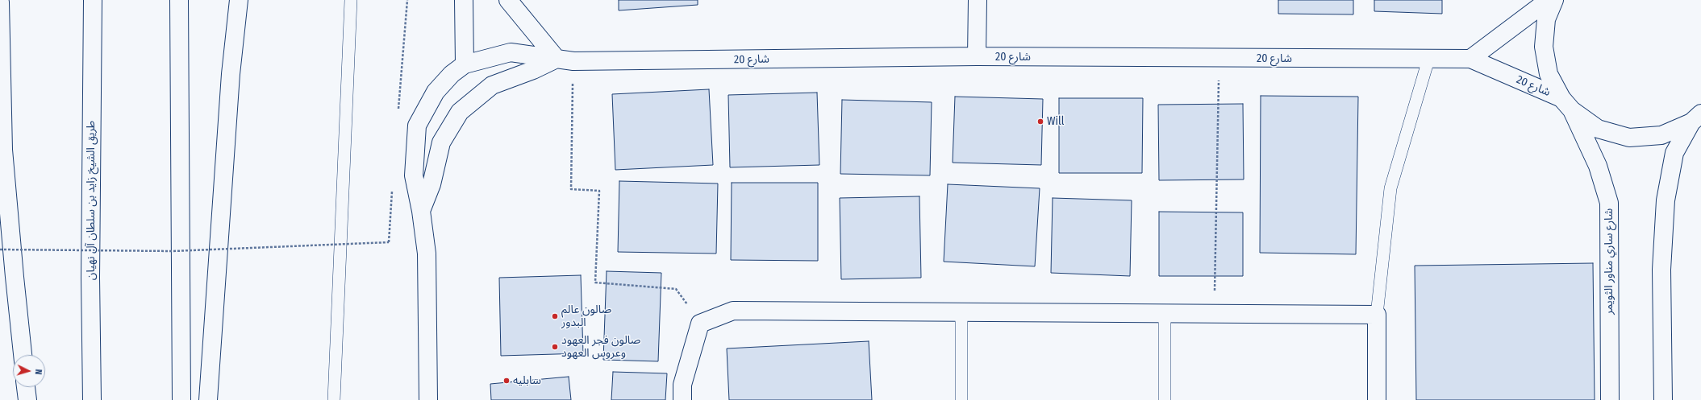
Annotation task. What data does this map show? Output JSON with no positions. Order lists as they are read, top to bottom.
{
  "streets": {
    "main road": ["شارع 20", "طريق الشيخ زايد بن سلطان آل نهيان", "شارع ساري مناور الثويمر"]
  },
  "crossings": [
    ["شارع 20", "شارع ساري مناور الثويمر"]
  ],
  "places": [
    "Will",
    "صالون عالم البدور",
    "صالون فجر العهود وعروس العهود",
    "سابليه"
  ],
  "north": "right"
}
